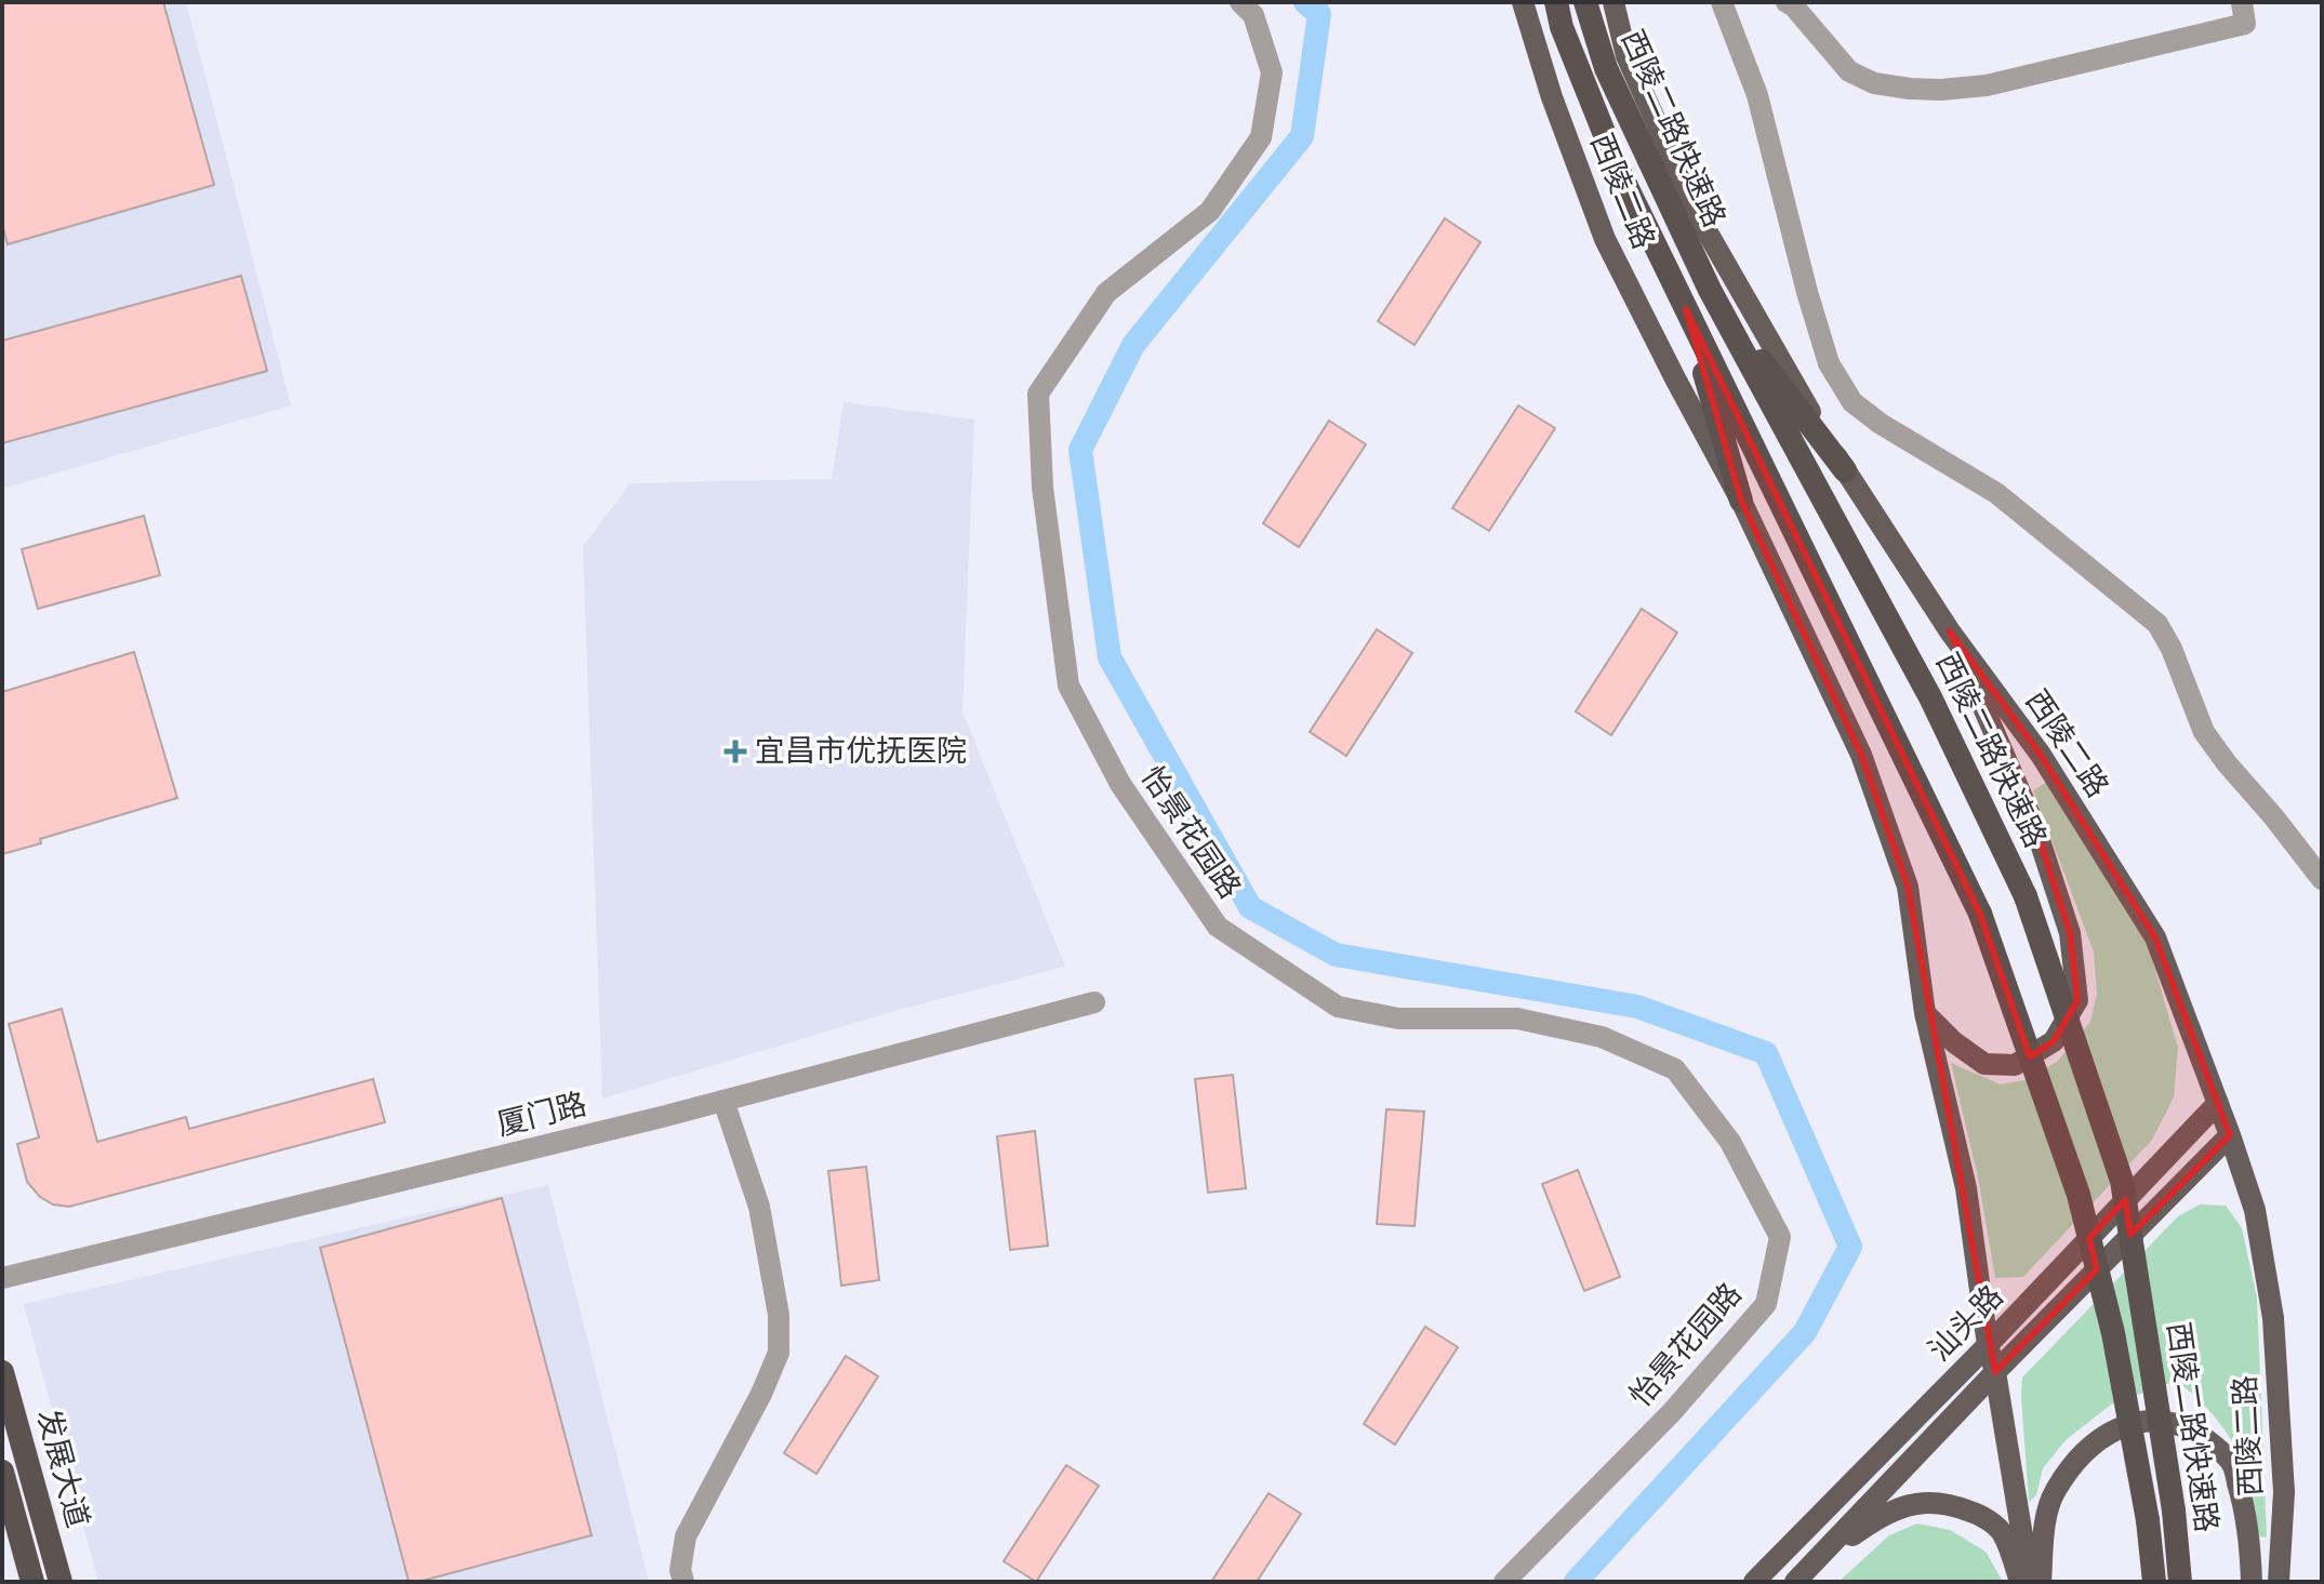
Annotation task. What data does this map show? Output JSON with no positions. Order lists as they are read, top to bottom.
{
  "streets": {
    "highway": ["西陵二路快速路", "发展大道"],
    "main road": ["西陵二路", "汕头路"],
    "street": ["怡景花园路", "厦门路"]
  },
  "crossings": [
    ["西陵二路", "汕头路"]
  ],
  "places": {
    "health": ["宜昌市优抚医院"]
  }
}
